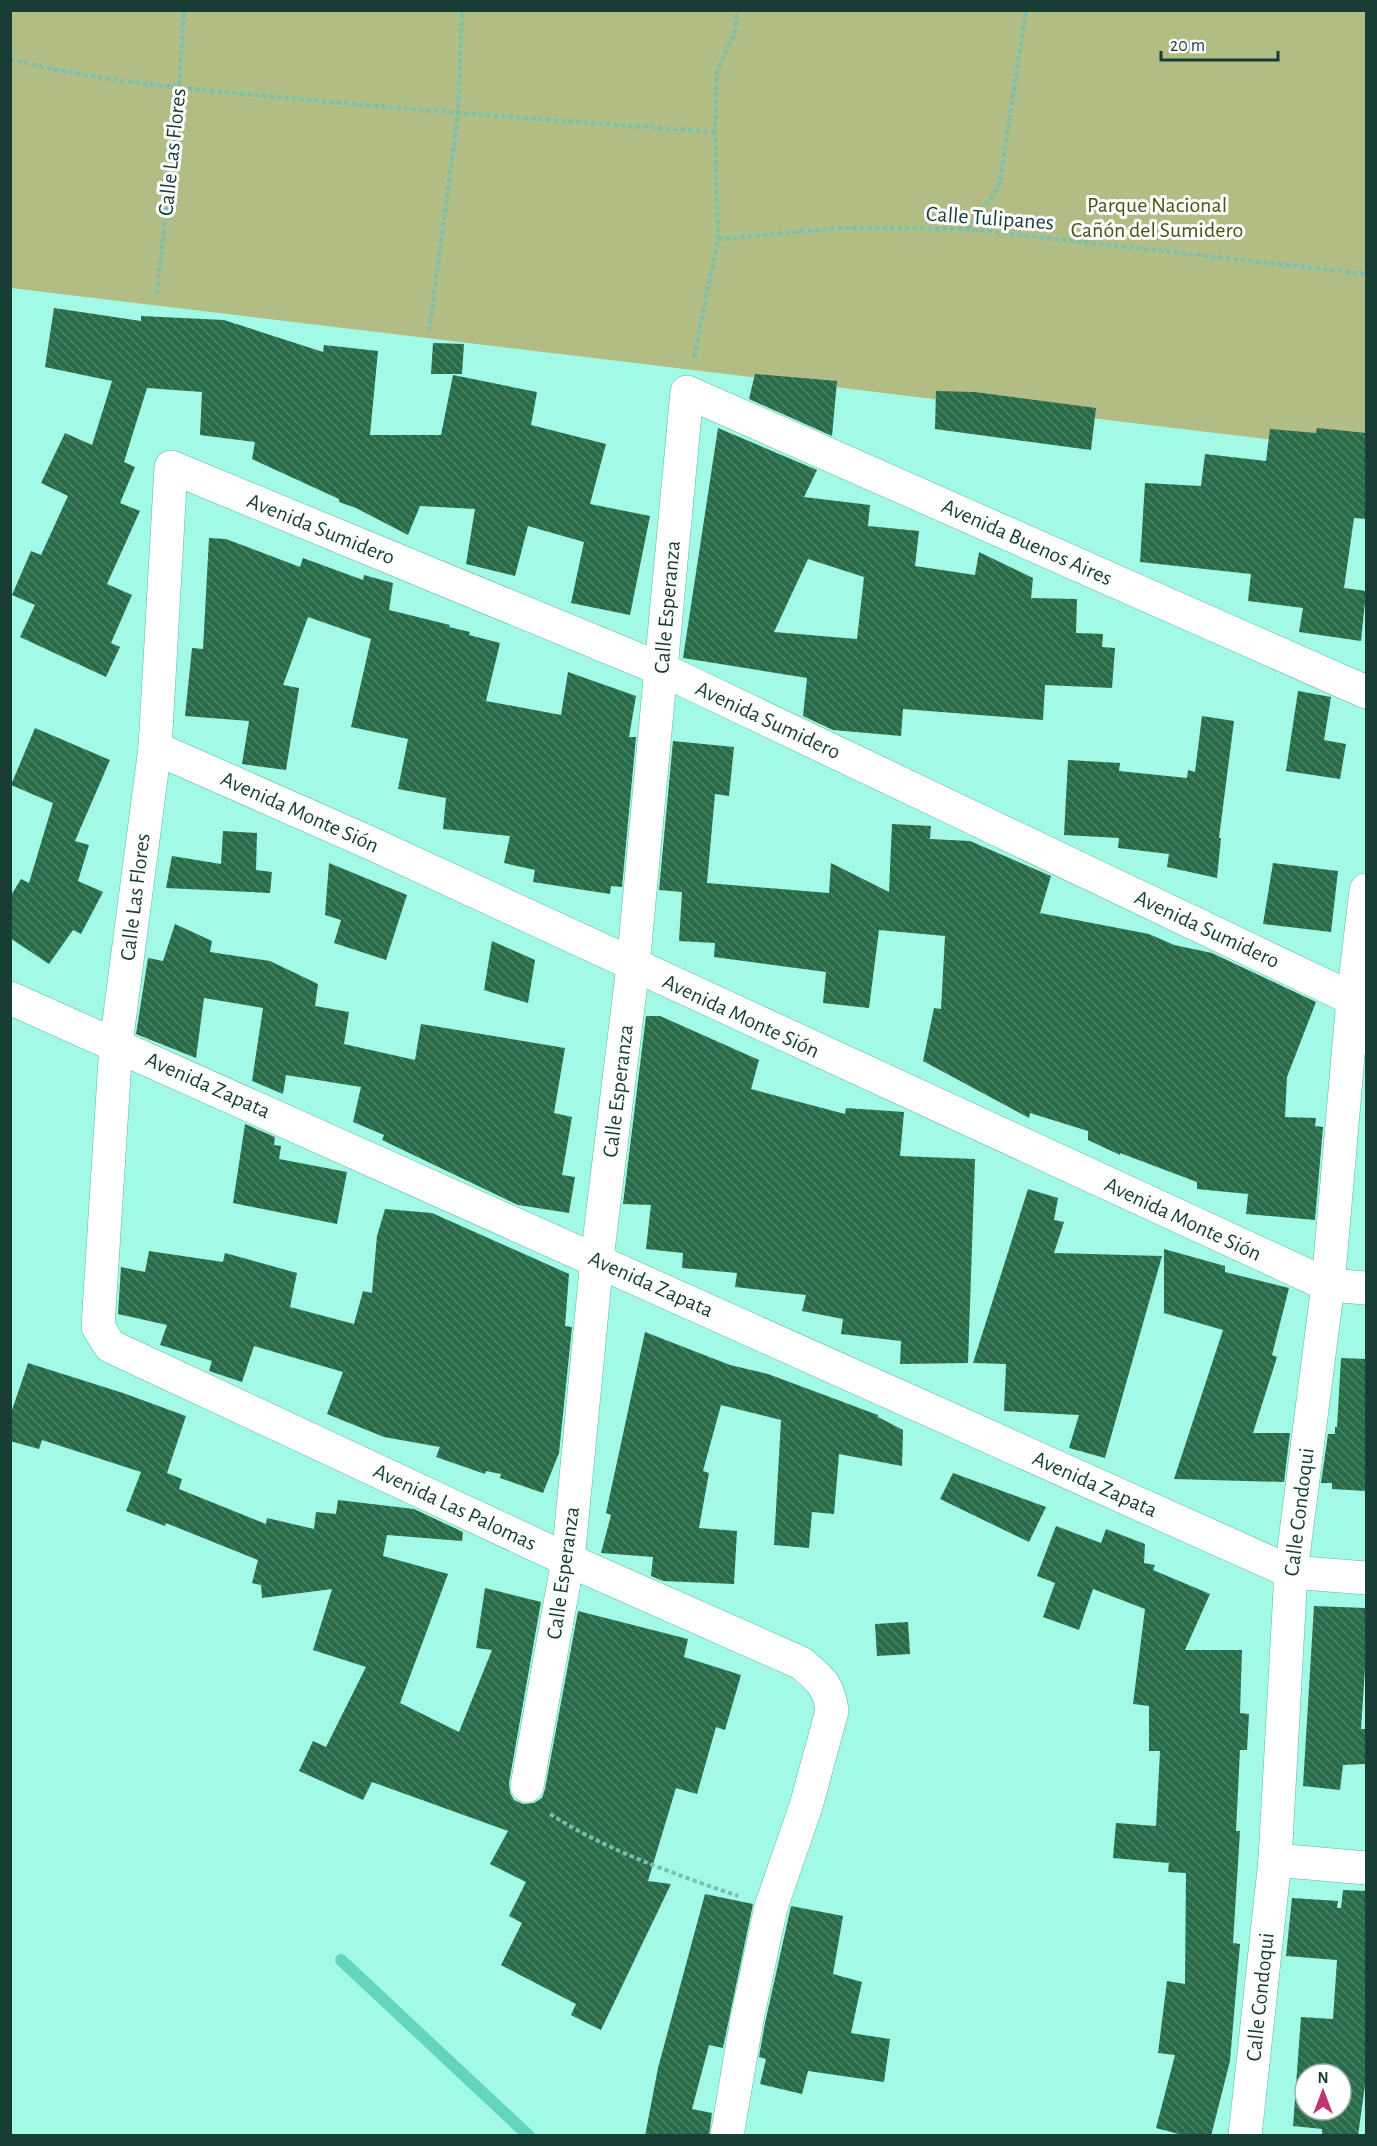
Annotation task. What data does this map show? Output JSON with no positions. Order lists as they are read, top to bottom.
{
  "streets": {
    "street": [
      "Calle Las Flores",
      "Avenida Sumidero",
      "Avenida Buenos Aires",
      "Calle Esperanza",
      "Avenida Monte Sión",
      "Avenida Zapata",
      "Avenida Las Palomas",
      "Calle Condoqui"
    ],
    "path": ["Calle Tulipanes"]
  },
  "crossings": [
    ["Calle Las Flores", "Avenida Sumidero"],
    ["Calle Las Flores", "Avenida Monte Sión"],
    ["Calle Las Flores", "Avenida Zapata"],
    ["Calle Las Flores", "Avenida Las Palomas"],
    ["Avenida Sumidero", "Calle Esperanza"],
    ["Avenida Sumidero", "Calle Condoqui"],
    ["Avenida Buenos Aires", "Calle Esperanza"],
    ["Calle Esperanza", "Avenida Monte Sión"],
    ["Calle Esperanza", "Avenida Zapata"],
    ["Calle Esperanza", "Avenida Las Palomas"],
    ["Avenida Monte Sión", "Calle Condoqui"],
    ["Avenida Zapata", "Calle Condoqui"]
  ],
  "parks": ["Parque Nacional Cañón del Sumidero"],
  "scale_bar": "20 m",
  "north": "top"
}
